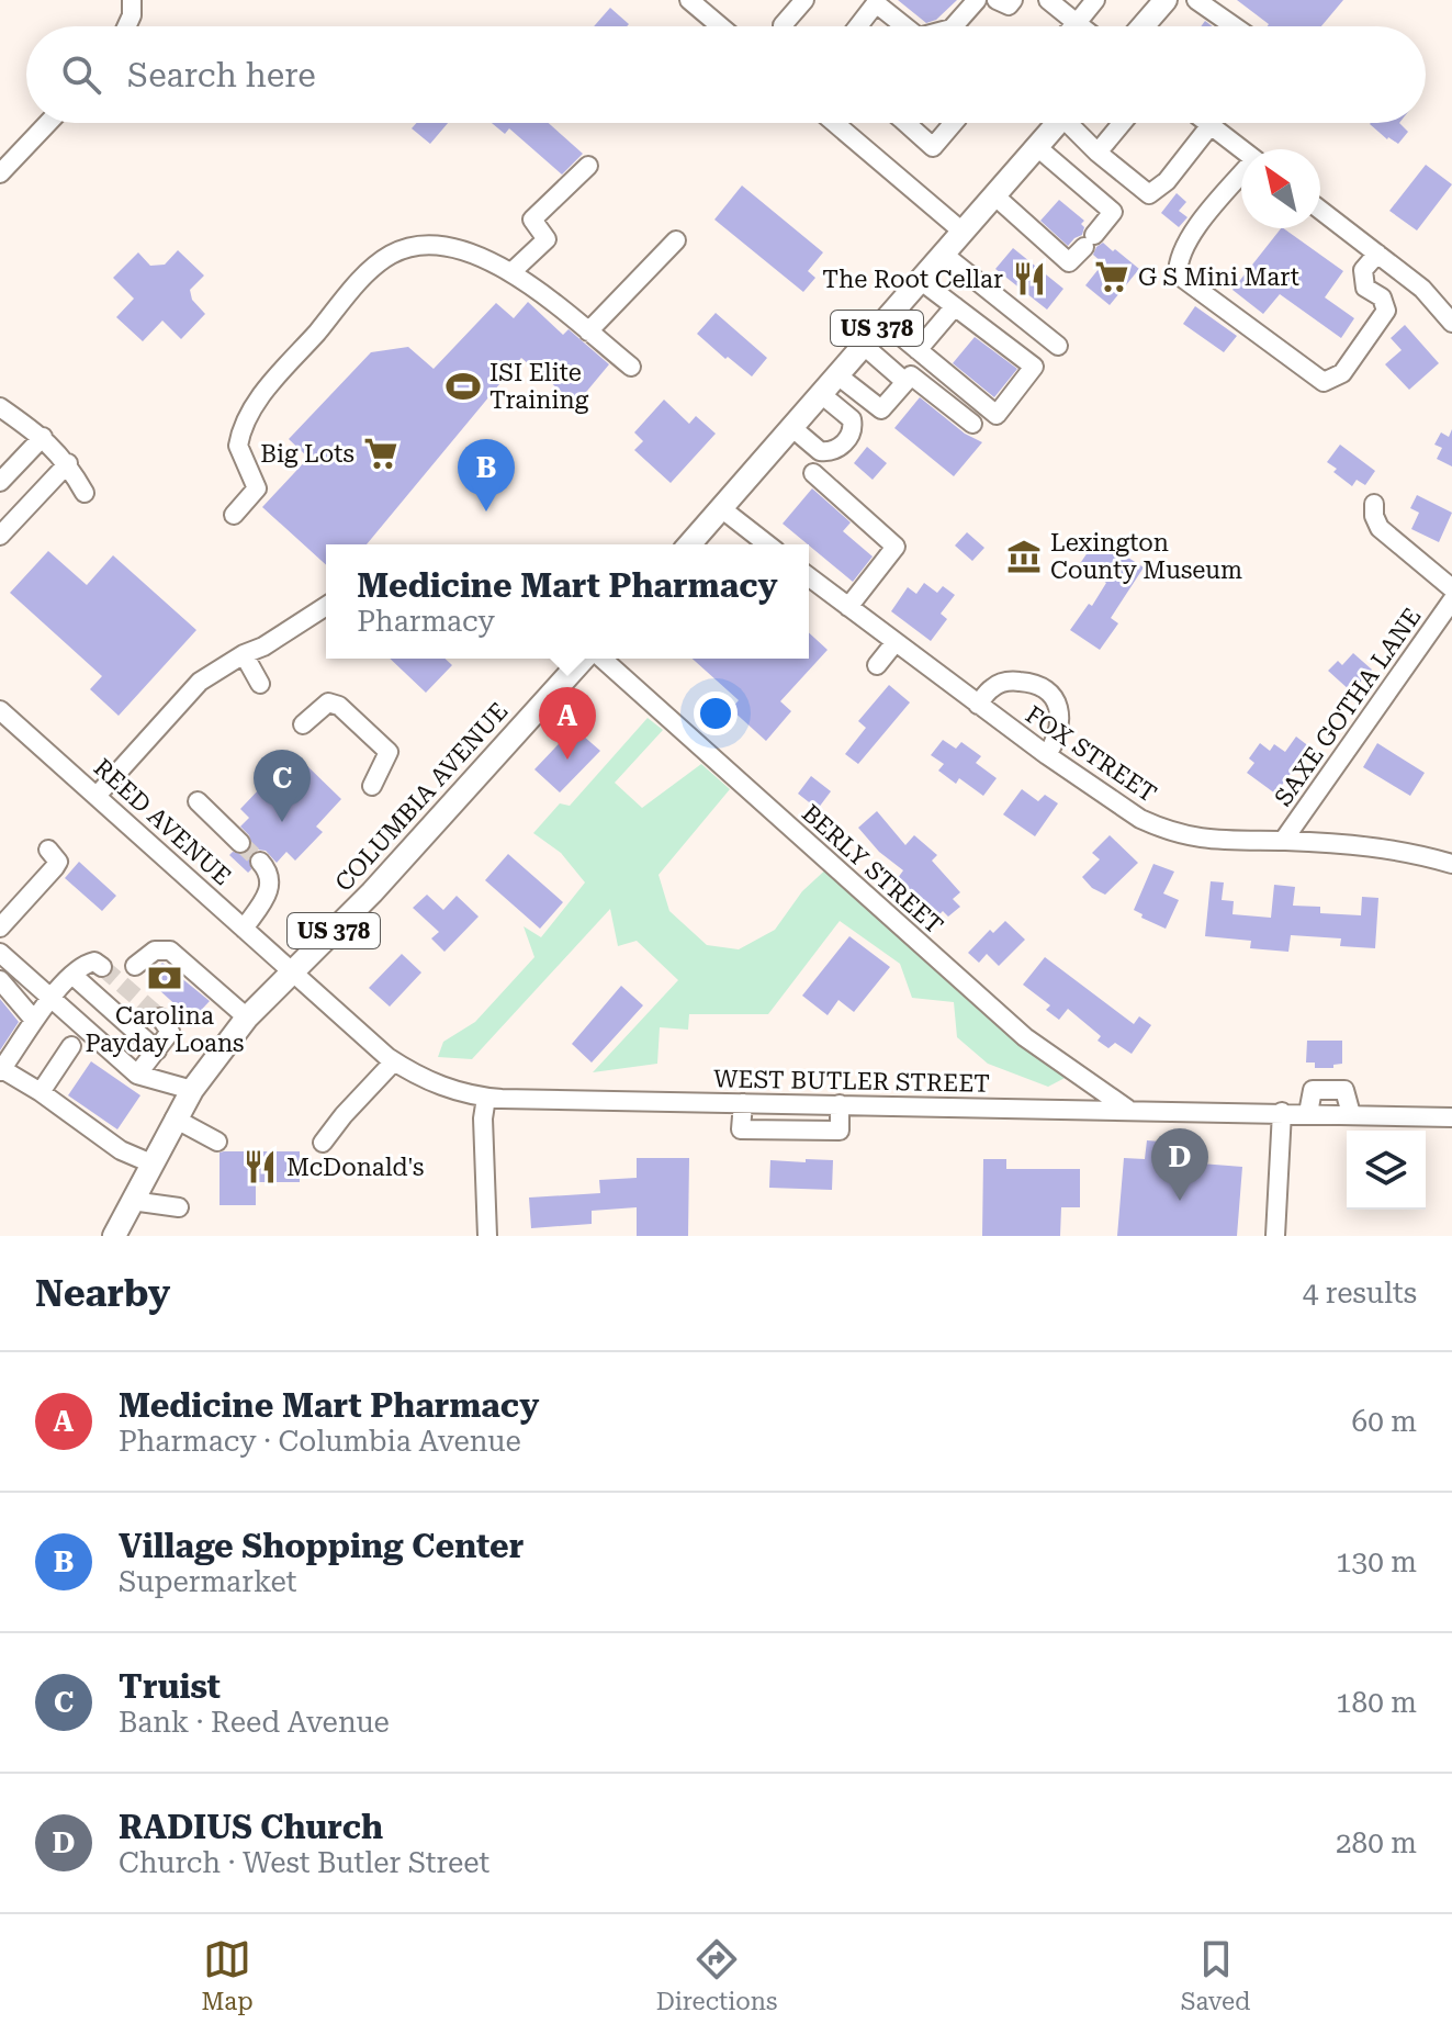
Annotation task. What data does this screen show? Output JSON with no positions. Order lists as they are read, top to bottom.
{
  "streets": {
    "main road": ["US 378", "COLUMBIA AVENUE"],
    "street": [
      "SAXE GOTHA LANE",
      "FOX STREET",
      "REED AVENUE",
      "BERLY STREET",
      "WEST BUTLER STREET"
    ]
  },
  "crossings": [
    ["SAXE GOTHA LANE", "FOX STREET"],
    ["COLUMBIA AVENUE", "REED AVENUE"],
    ["COLUMBIA AVENUE", "WEST BUTLER STREET"],
    ["REED AVENUE", "WEST BUTLER STREET"],
    ["BERLY STREET", "WEST BUTLER STREET"]
  ],
  "places": {
    "supermarket": ["G S Mini Mart", "Big Lots"],
    "restaurant": ["The Root Cellar", "McDonald's"],
    "sports": ["ISI Elite Training"],
    "museum": ["Lexington County Museum"],
    "bank": ["Carolina Payday Loans"]
  },
  "north": "top left",
  "page": {
    "search": "Search here",
    "pins": [
      "B",
      "A",
      "C",
      "D"
    ],
    "popup": ["Medicine Mart Pharmacy", "Pharmacy"],
    "heading": ["Nearby", "4 results"],
    "list": [
      {
        "mark": "A",
        "name": "Medicine Mart Pharmacy",
        "note": "Pharmacy · Columbia Avenue",
        "value": "60 m"
      },
      {
        "mark": "B",
        "name": "Village Shopping Center",
        "note": "Supermarket",
        "value": "130 m"
      },
      {
        "mark": "C",
        "name": "Truist",
        "note": "Bank · Reed Avenue",
        "value": "180 m"
      },
      {
        "mark": "D",
        "name": "RADIUS Church",
        "note": "Church · West Butler Street",
        "value": "280 m"
      }
    ],
    "nav": ["Map", "Directions", "Saved"]
  }
}
